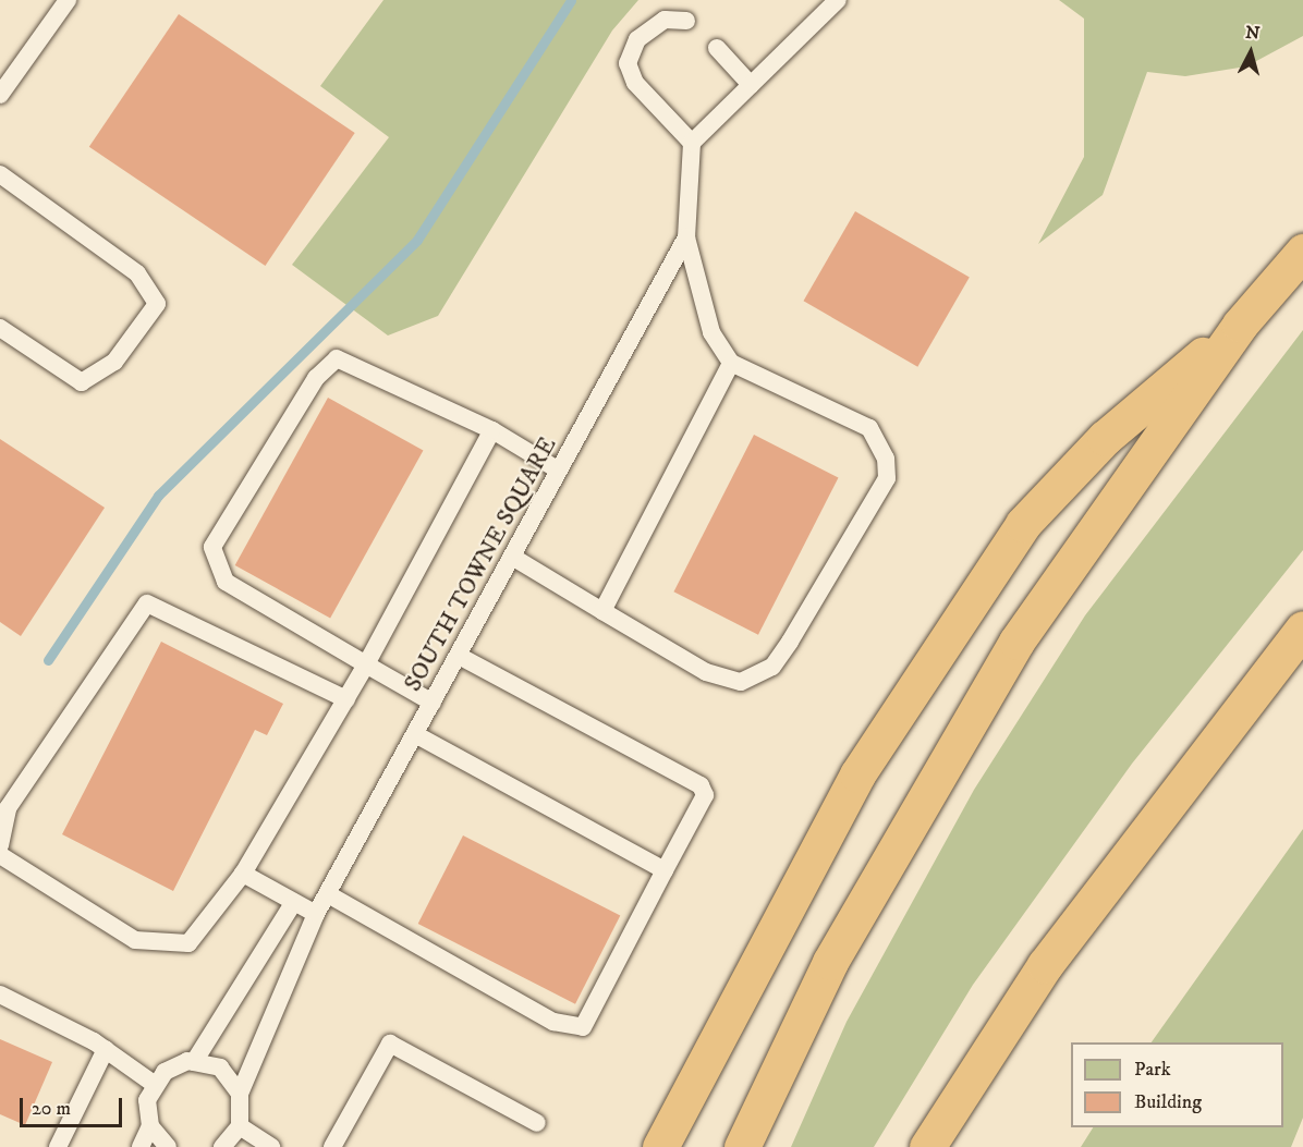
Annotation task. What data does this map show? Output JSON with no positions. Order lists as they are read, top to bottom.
{
  "streets": {
    "lane": ["SOUTH TOWNE SQUARE"]
  },
  "legend": ["Park", "Building"],
  "scale_bar": "20 m",
  "north": "top"
}
